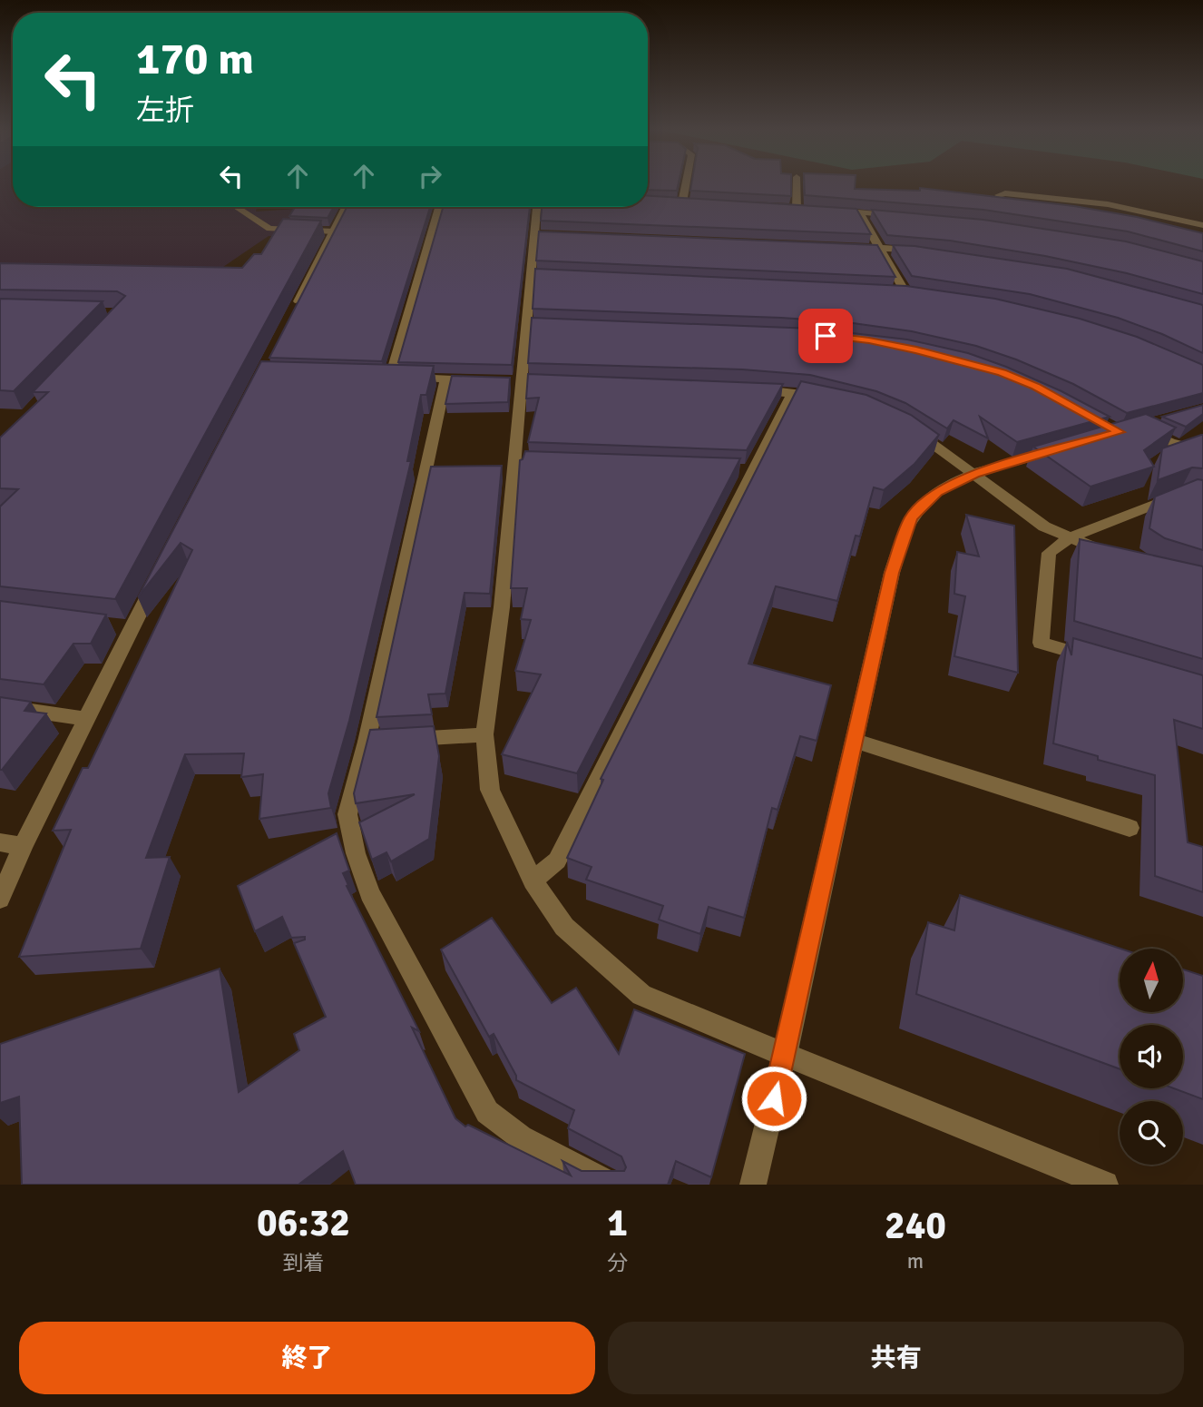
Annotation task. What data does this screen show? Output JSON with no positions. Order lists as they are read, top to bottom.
{
  "north": "top",
  "page": {
    "turn": ["170 m", "左折"],
    "eta": [
      "06:32",
      "到着",
      "1",
      "分",
      "240",
      "m"
    ],
    "buttons": ["終了", "共有"]
  }
}
